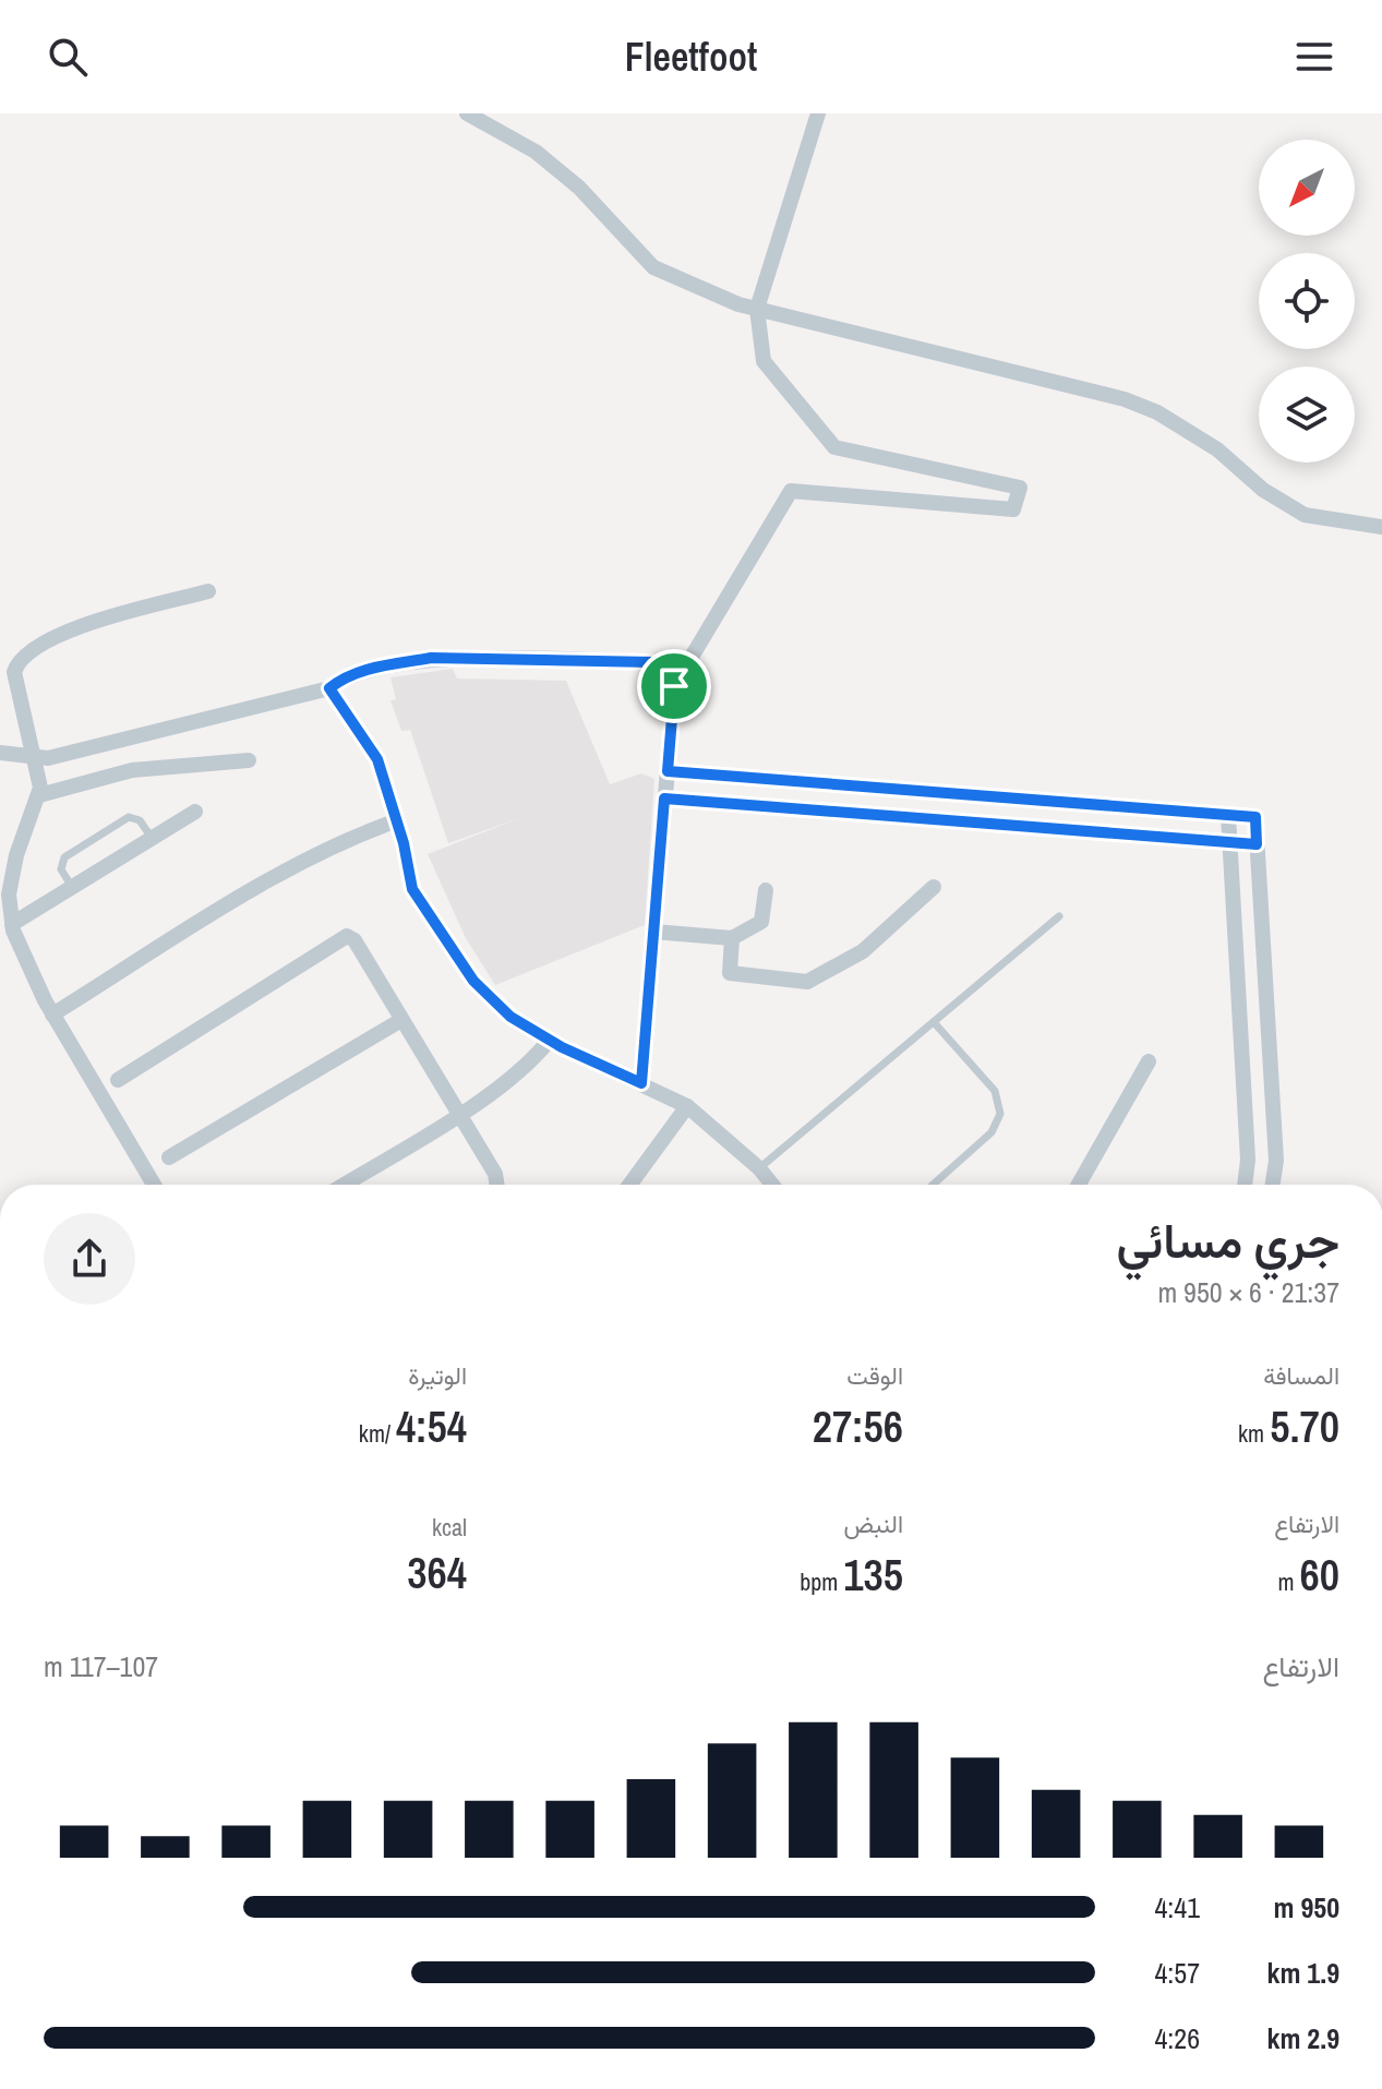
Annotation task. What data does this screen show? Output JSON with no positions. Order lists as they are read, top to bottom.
{
  "north": "bottom left",
  "page": {
    "header": "Fleetfoot",
    "heading": ["جري مسائي", "21:37 · 6 × 950 m"],
    "stats": [
      ["المسافة", "5.70 km"],
      ["الوقت", "27:56"],
      ["الوتيرة", "4:54 /km"],
      ["الارتفاع", "60 m"],
      ["النبض", "135 bpm"],
      ["kcal", "364"]
    ],
    "chart": ["الارتفاع", "107–117 m"],
    "list": [
      {
        "name": "950 m",
        "note": "4:41"
      },
      {
        "name": "1.9 km",
        "note": "4:57"
      },
      {
        "name": "2.9 km",
        "note": "4:26"
      }
    ]
  }
}
